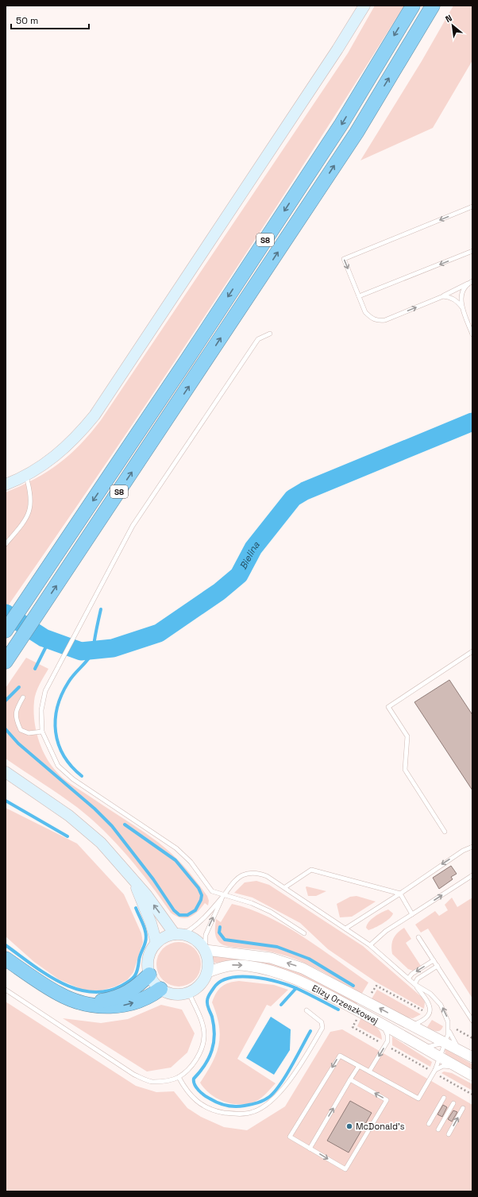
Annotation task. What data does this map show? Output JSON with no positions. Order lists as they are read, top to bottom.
{
  "streets": {
    "highway": ["S8"],
    "street": ["Elizy Orzeszkowej"]
  },
  "water": ["Bielina"],
  "places": ["McDonald's"],
  "scale_bar": "50 m",
  "north": "top left"
}
